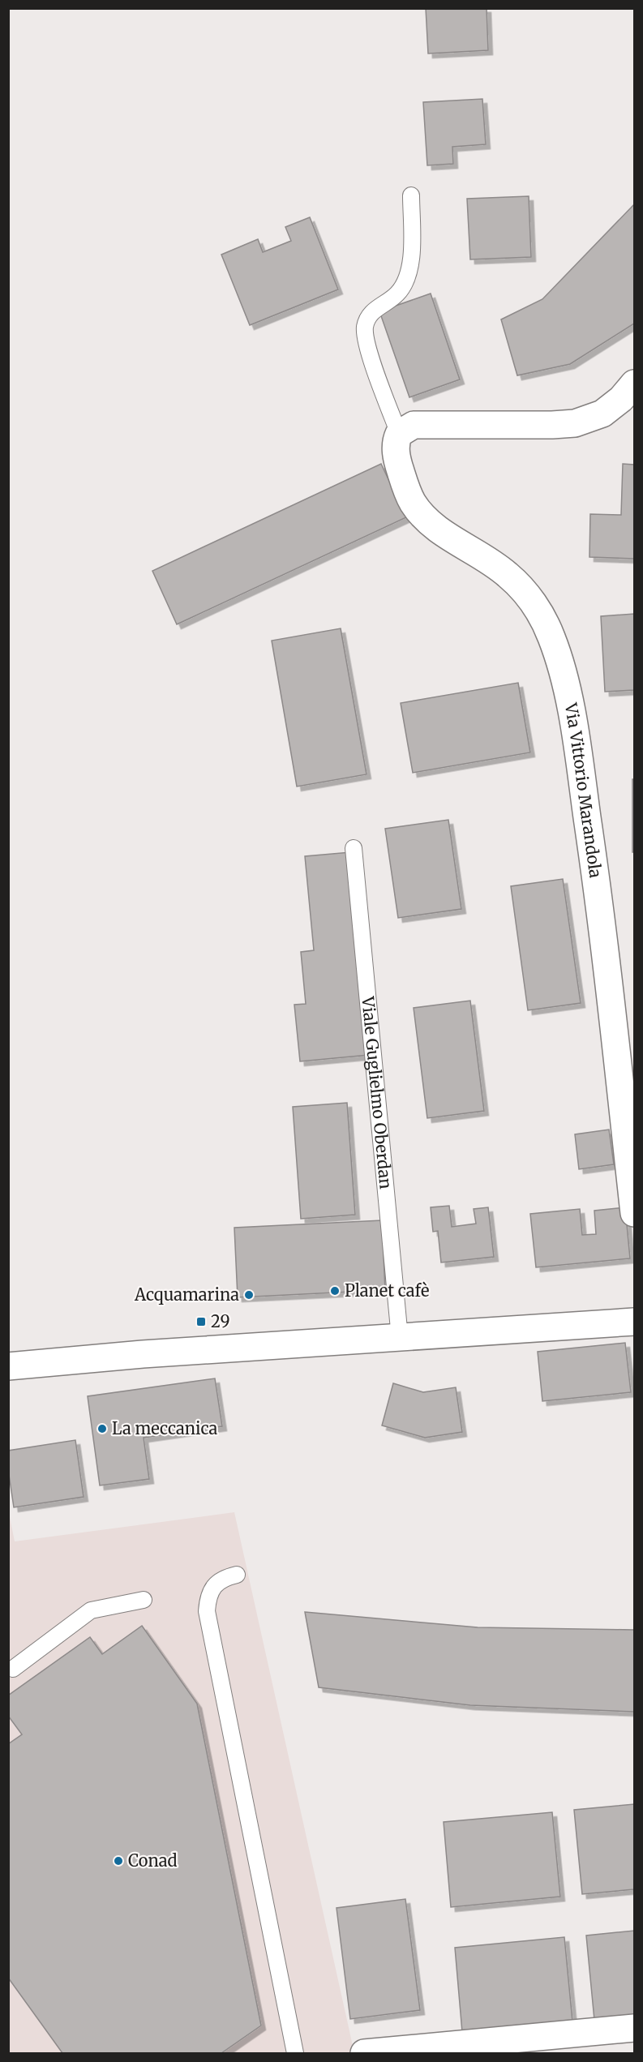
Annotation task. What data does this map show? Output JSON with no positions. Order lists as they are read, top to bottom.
{
  "streets": {
    "street": ["Via Vittorio Marandola"],
    "lane": ["Viale Guglielmo Oberdan"]
  },
  "places": {
    "other": [
      "Planet cafè",
      "Acquamarina",
      "La meccanica",
      "Conad"
    ],
    "transit": ["29"]
  }
}
